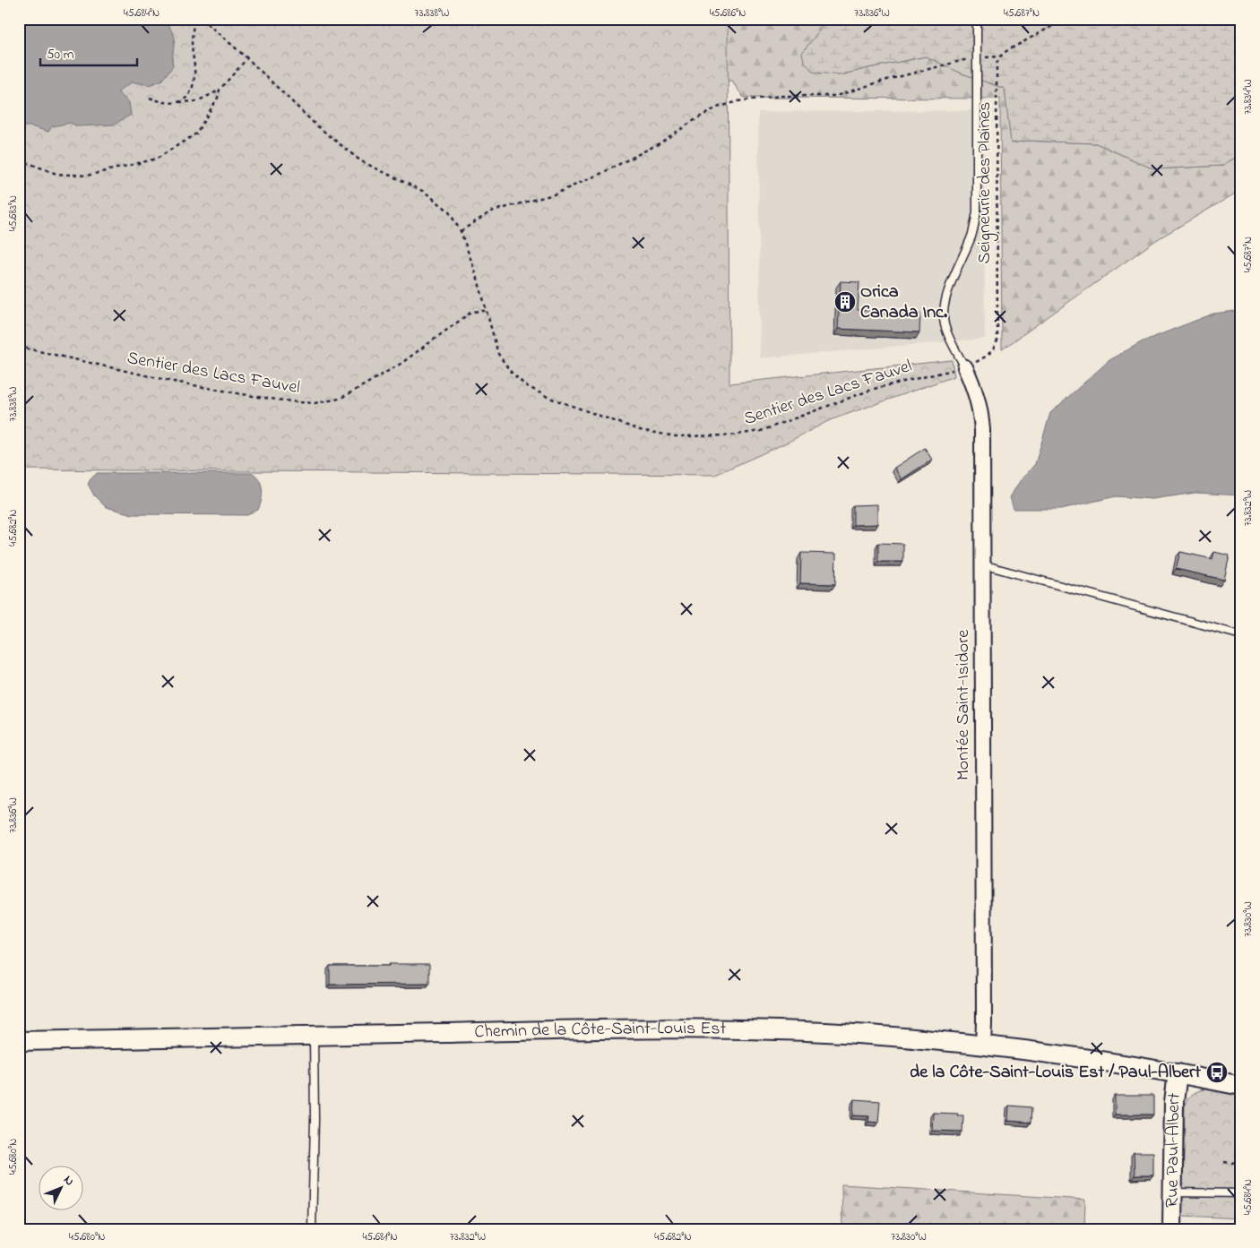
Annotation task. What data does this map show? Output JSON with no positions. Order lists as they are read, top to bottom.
{
  "streets": {
    "street": ["Montée Saint-Isidore", "Chemin de la Côte-Saint-Louis Est", "Rue Paul-Albert"],
    "path": ["Seigneurie des Plaines", "Sentier des Lacs Fauvel"]
  },
  "crossings": [
    ["Seigneurie des Plaines", "Sentier des Lacs Fauvel"],
    ["Seigneurie des Plaines", "Montée Saint-Isidore"],
    ["Sentier des Lacs Fauvel", "Montée Saint-Isidore"],
    ["Montée Saint-Isidore", "Chemin de la Côte-Saint-Louis Est"],
    ["Chemin de la Côte-Saint-Louis Est", "Rue Paul-Albert"]
  ],
  "places": {
    "building": ["Orica Canada Inc."],
    "bus stop": ["de la Côte-Saint-Louis Est / Paul-Albert"]
  },
  "scale_bar": "50 m",
  "north": "top right",
  "coordinates": [
    "45.684°N",
    "73.838°W",
    "45.686°N",
    "73.836°W",
    "45.687°N",
    "73.834°W",
    "45.683°N",
    "73.832°W",
    "45.682°N",
    "73.830°W",
    "45.680°N",
    "45.681°N"
  ]
}
